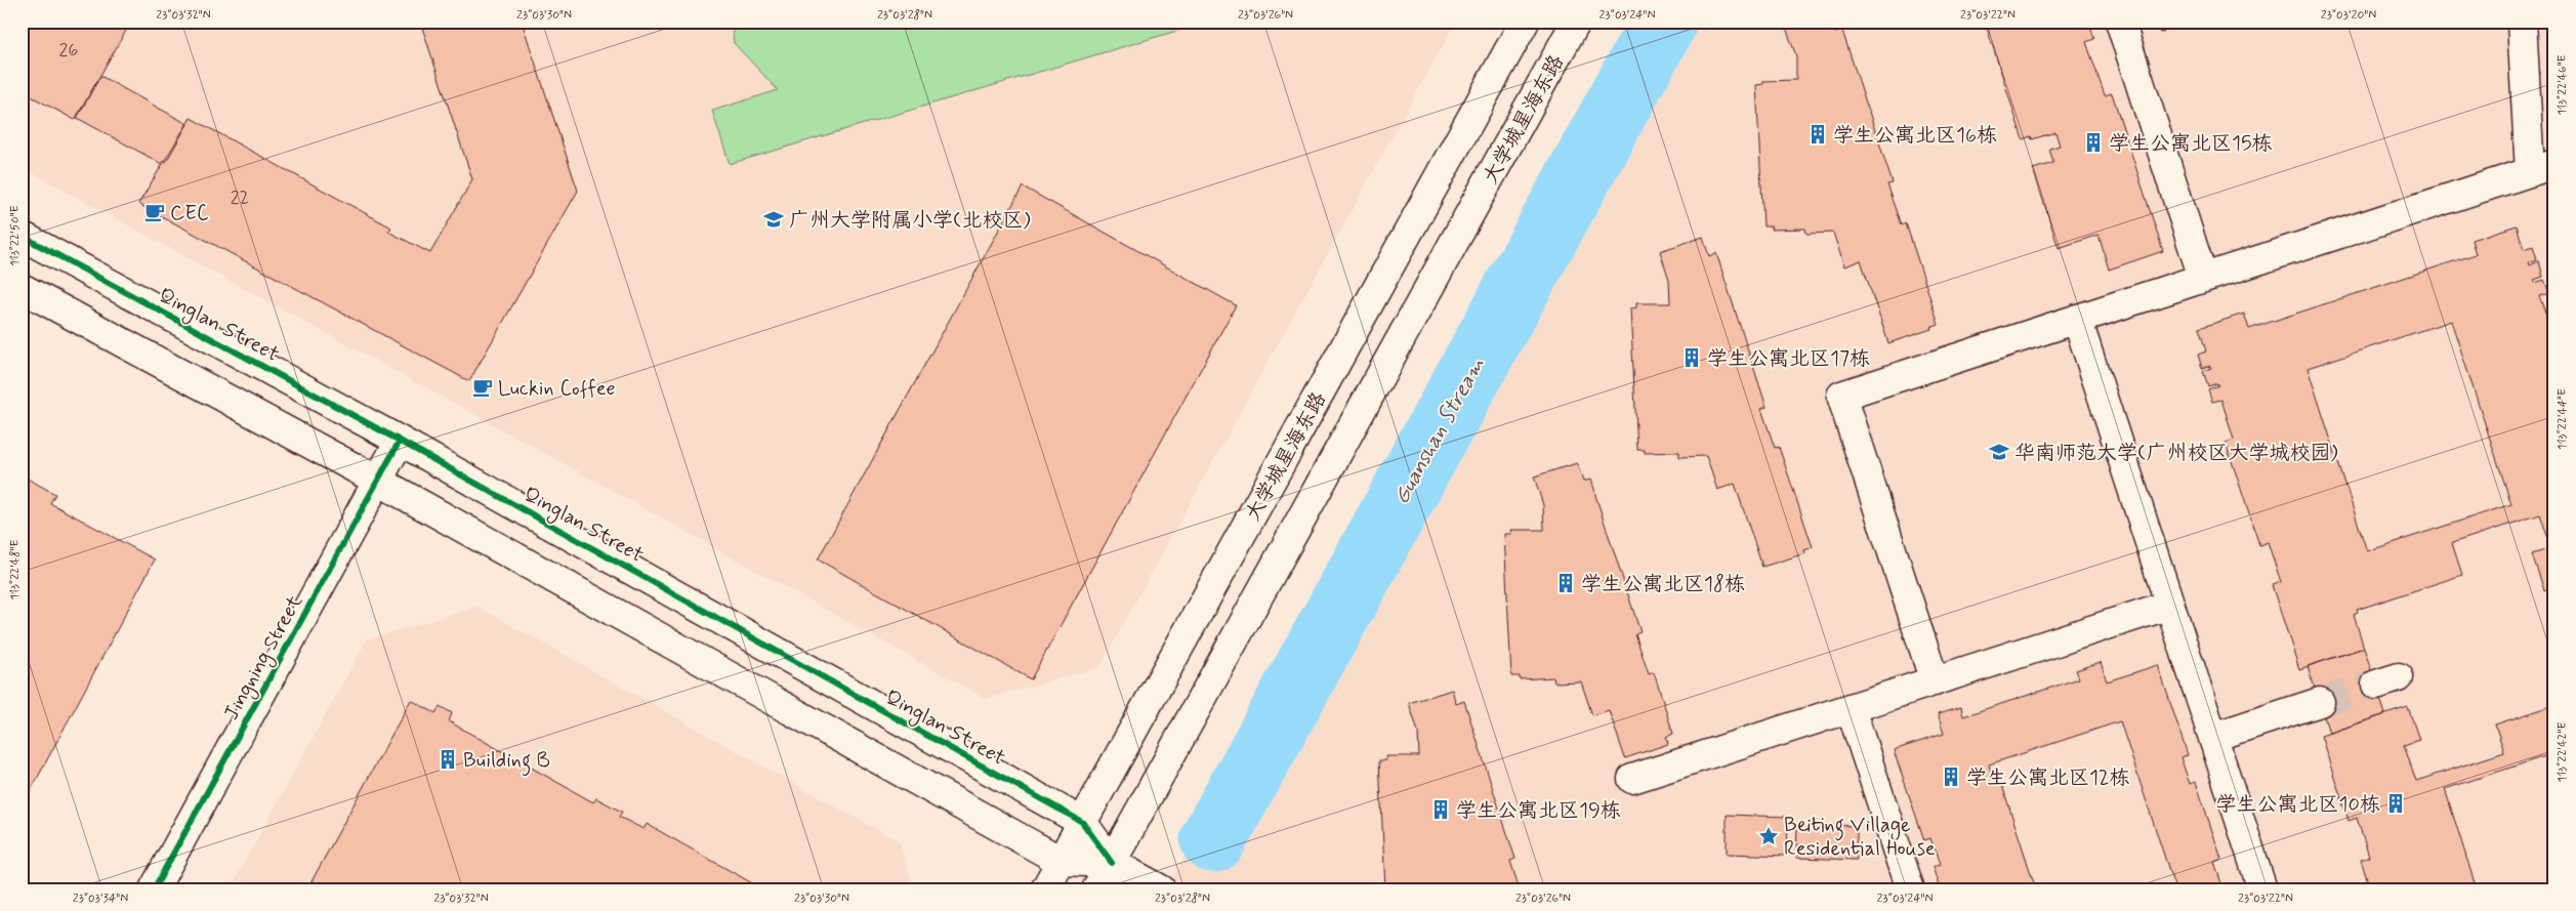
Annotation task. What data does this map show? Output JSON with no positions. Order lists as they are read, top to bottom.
{
  "streets": {
    "street": ["大学城星海东路", "Qinglan Street", "Jingning Street"]
  },
  "crossings": [
    ["大学城星海东路", "Qinglan Street"],
    ["Qinglan Street", "Jingning Street"]
  ],
  "water": ["Guanshan Stream"],
  "places": {
    "building": [
      "学生公寓北区16栋",
      "学生公寓北区15栋",
      "学生公寓北区17栋",
      "学生公寓北区18栋",
      "Building B",
      "学生公寓北区12栋",
      "学生公寓北区10栋",
      "学生公寓北区19栋"
    ],
    "cafe": ["CEC", "Luckin Coffee"],
    "school or university": ["广州大学附属小学(北校区)", "华南师范大学(广州校区大学城校园)"],
    "place": ["Beiting Village Residential House"]
  },
  "house_numbers": ["26", "22"],
  "coordinates": [
    "23°03'32\"N",
    "23°03'30\"N",
    "23°03'28\"N",
    "23°03'26\"N",
    "23°03'24\"N",
    "23°03'22\"N",
    "23°03'20\"N",
    "113°22'46\"E",
    "113°22'50\"E",
    "113°22'44\"E",
    "113°22'48\"E",
    "113°22'42\"E",
    "23°03'34\"N"
  ]
}
